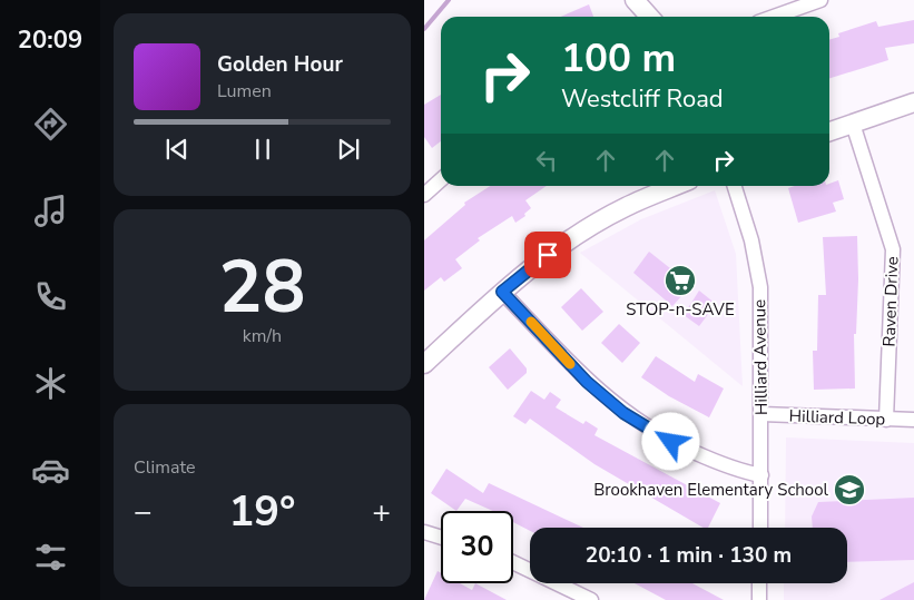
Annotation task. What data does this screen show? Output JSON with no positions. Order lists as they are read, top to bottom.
{
  "streets": {
    "street": ["Raven Drive", "Hilliard Avenue", "Hilliard Loop"]
  },
  "crossings": [
    ["Raven Drive", "Hilliard Loop"],
    ["Hilliard Avenue", "Hilliard Loop"]
  ],
  "places": {
    "supermarket": ["STOP-n-SAVE"],
    "school or university": ["Brookhaven Elementary School"]
  },
  "page": {
    "tabs": "20:09",
    "turn": ["100 m", "Westcliff Road"],
    "song": ["Golden Hour", "Lumen"],
    "tile": [
      ["28", "km/h"],
      "Climate"
    ],
    "heat": ["−", "19°", "+"],
    "limit": "30",
    "trip": "20:10 · 1 min · 130 m"
  }
}
